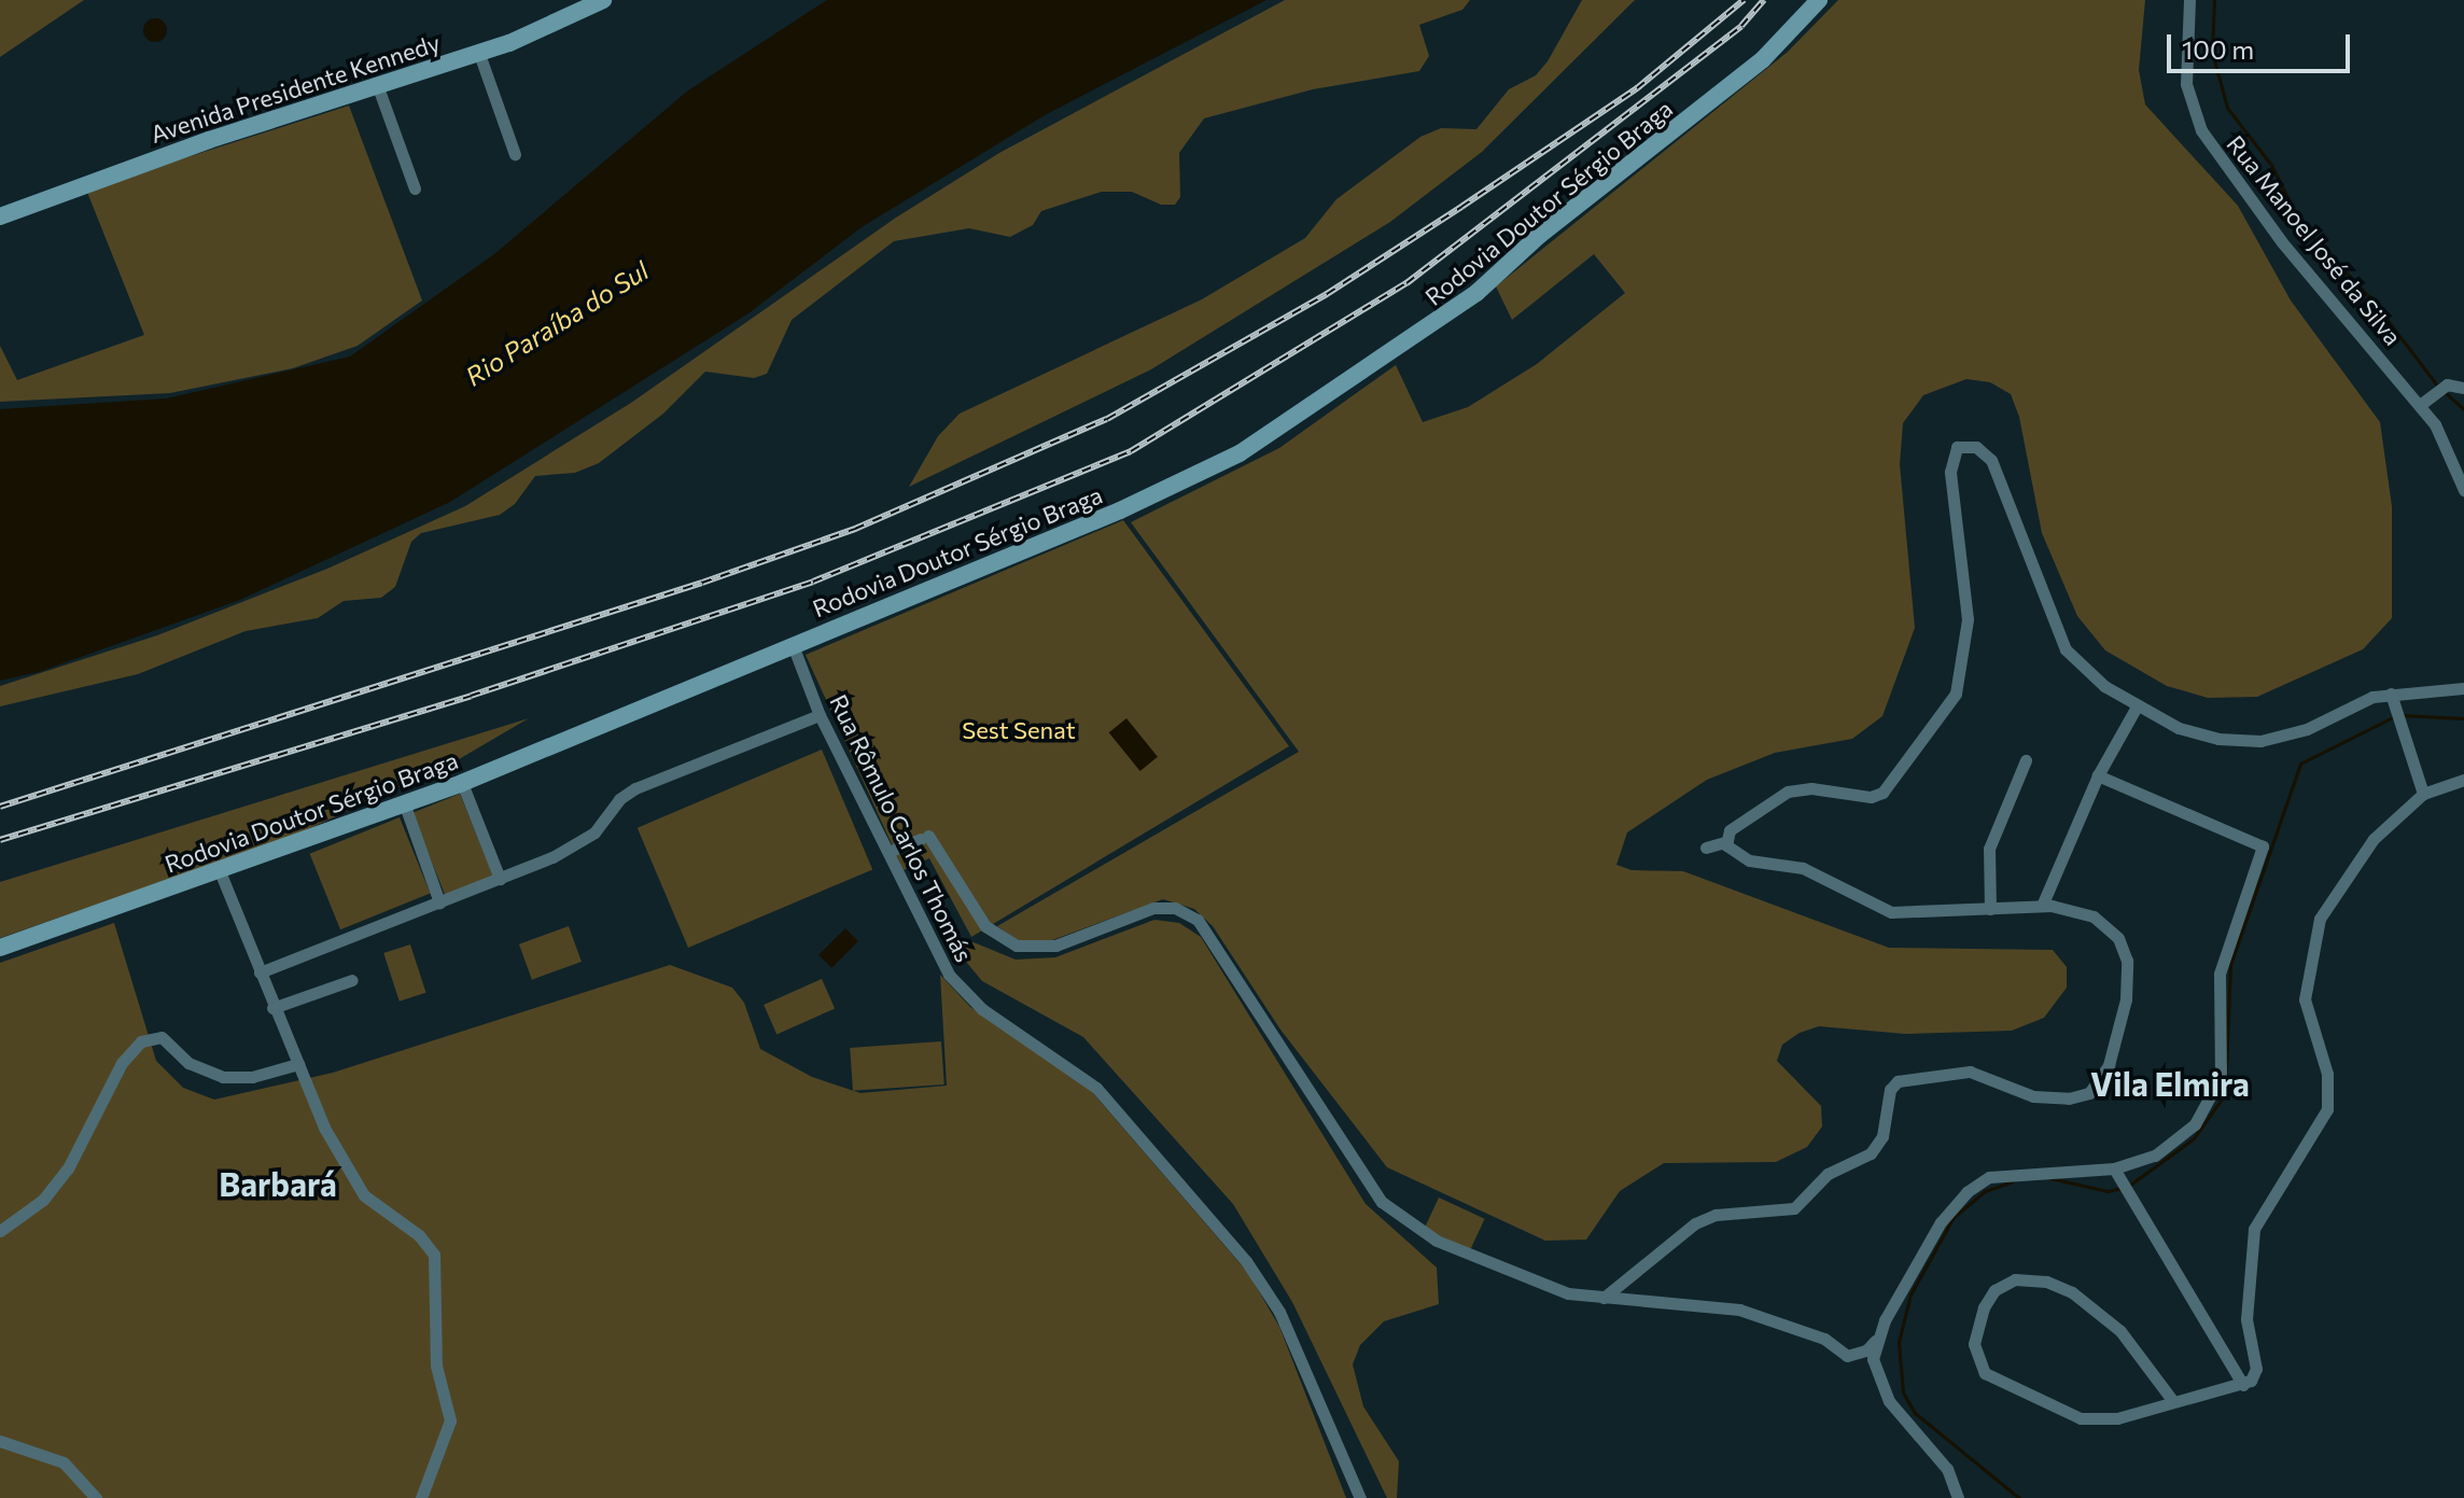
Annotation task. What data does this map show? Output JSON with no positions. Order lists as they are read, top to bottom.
{
  "streets": {
    "main road": ["Avenida Presidente Kennedy", "Rodovia Doutor Sérgio Braga"],
    "street": ["Rua Manoel José da Silva", "Rua Rômulo Carlos Thomás"]
  },
  "crossings": [
    ["Rodovia Doutor Sérgio Braga", "Rua Rômulo Carlos Thomás"]
  ],
  "districts": ["Vila Elmira", "Barbará"],
  "water": ["Rio Paraíba do Sul"],
  "parks": ["Sest Senat"],
  "scale_bar": "100 m"
}
